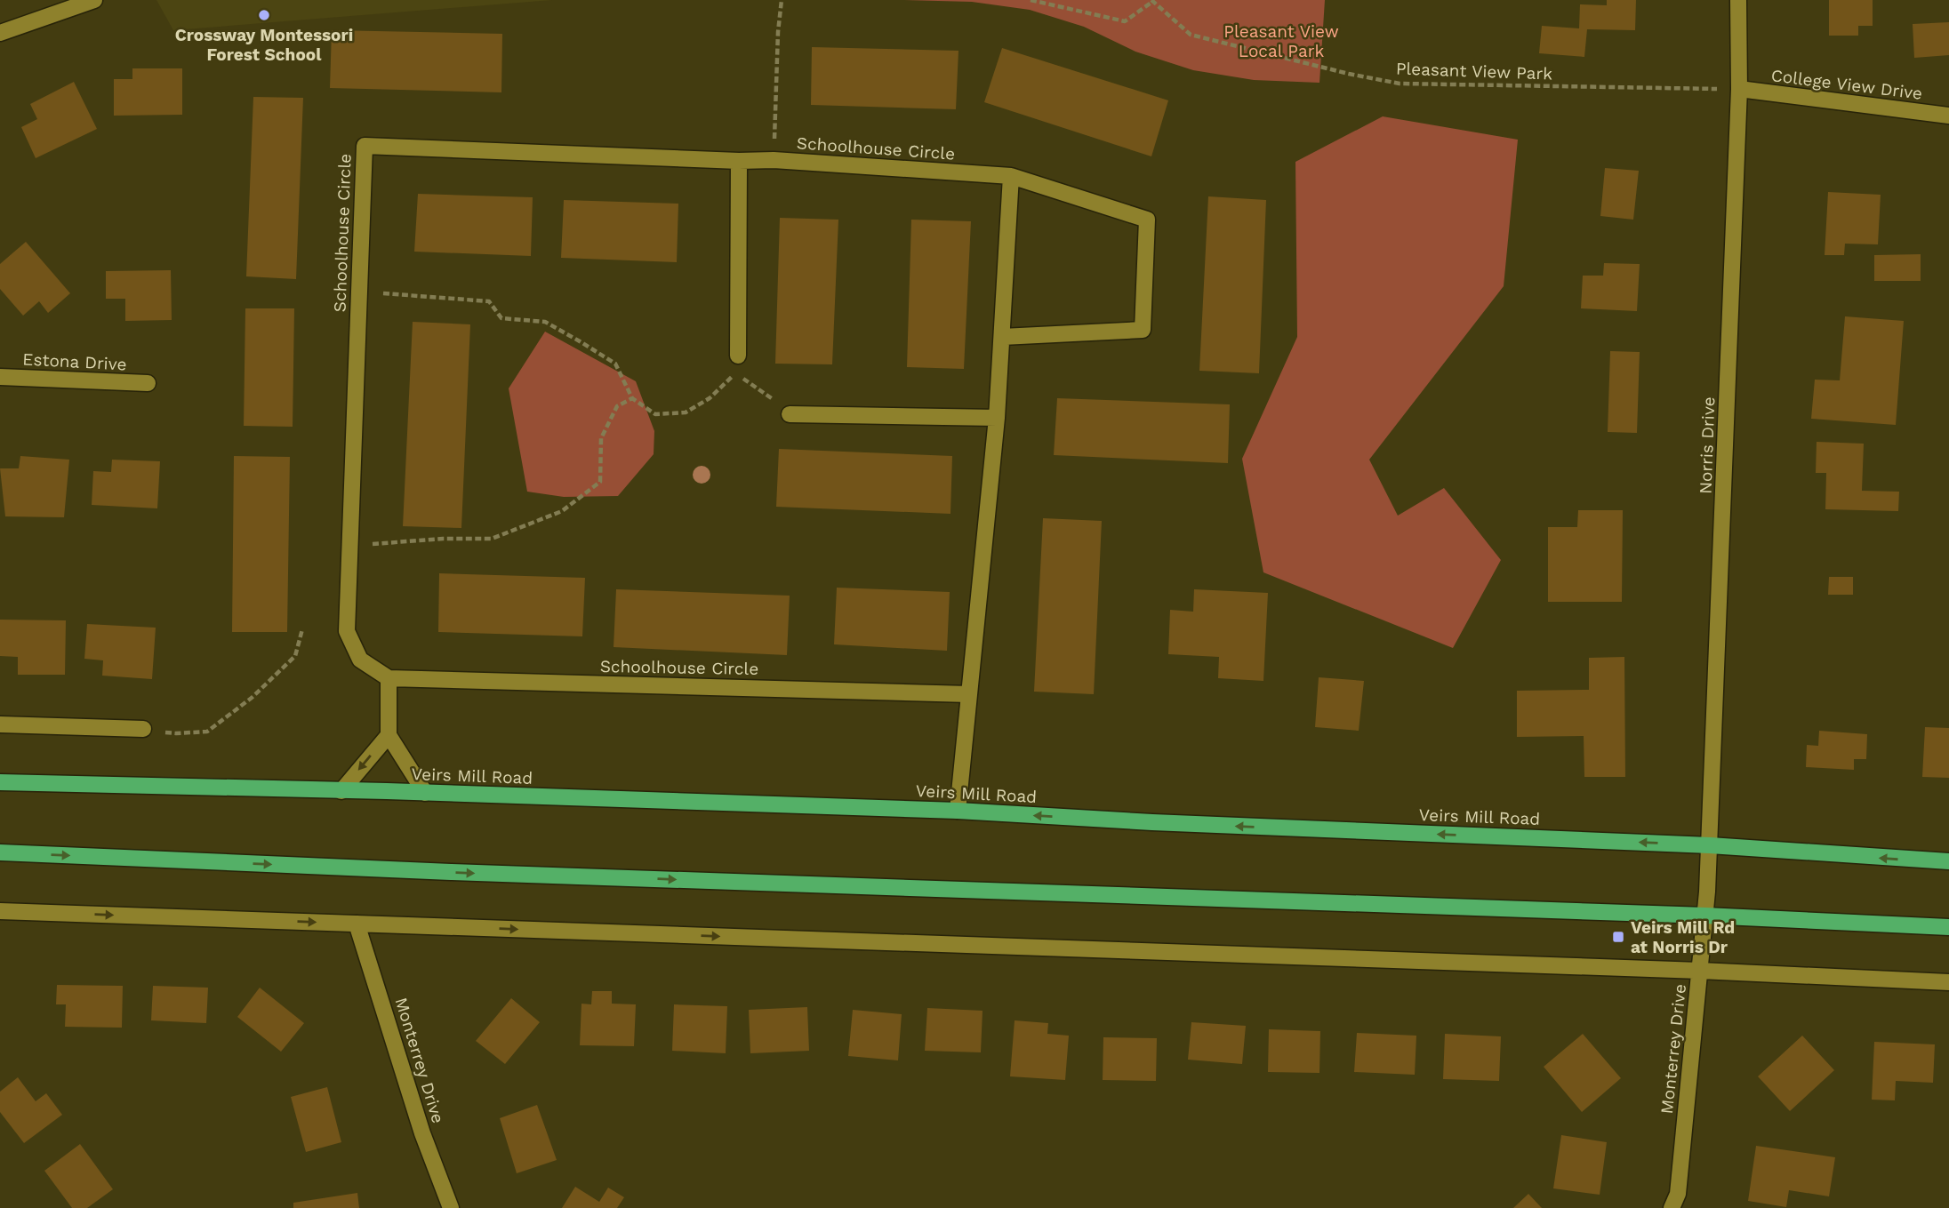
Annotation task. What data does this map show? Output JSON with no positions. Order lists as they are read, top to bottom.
{
  "streets": {
    "main road": ["Veirs Mill Road"],
    "street": [
      "College View Drive",
      "Schoolhouse Circle",
      "Estona Drive",
      "Norris Drive",
      "Monterrey Drive"
    ],
    "path": ["Pleasant View Park"]
  },
  "crossings": [
    ["Pleasant View Park", "College View Drive"],
    ["Pleasant View Park", "Norris Drive"],
    ["College View Drive", "Norris Drive"],
    ["Norris Drive", "Veirs Mill Road"],
    ["Norris Drive", "Monterrey Drive"]
  ],
  "parks": ["Pleasant View Local Park"],
  "places": {
    "other": ["Crossway Montessori Forest School"],
    "transit": ["Veirs Mill Rd at Norris Dr"]
  }
}
